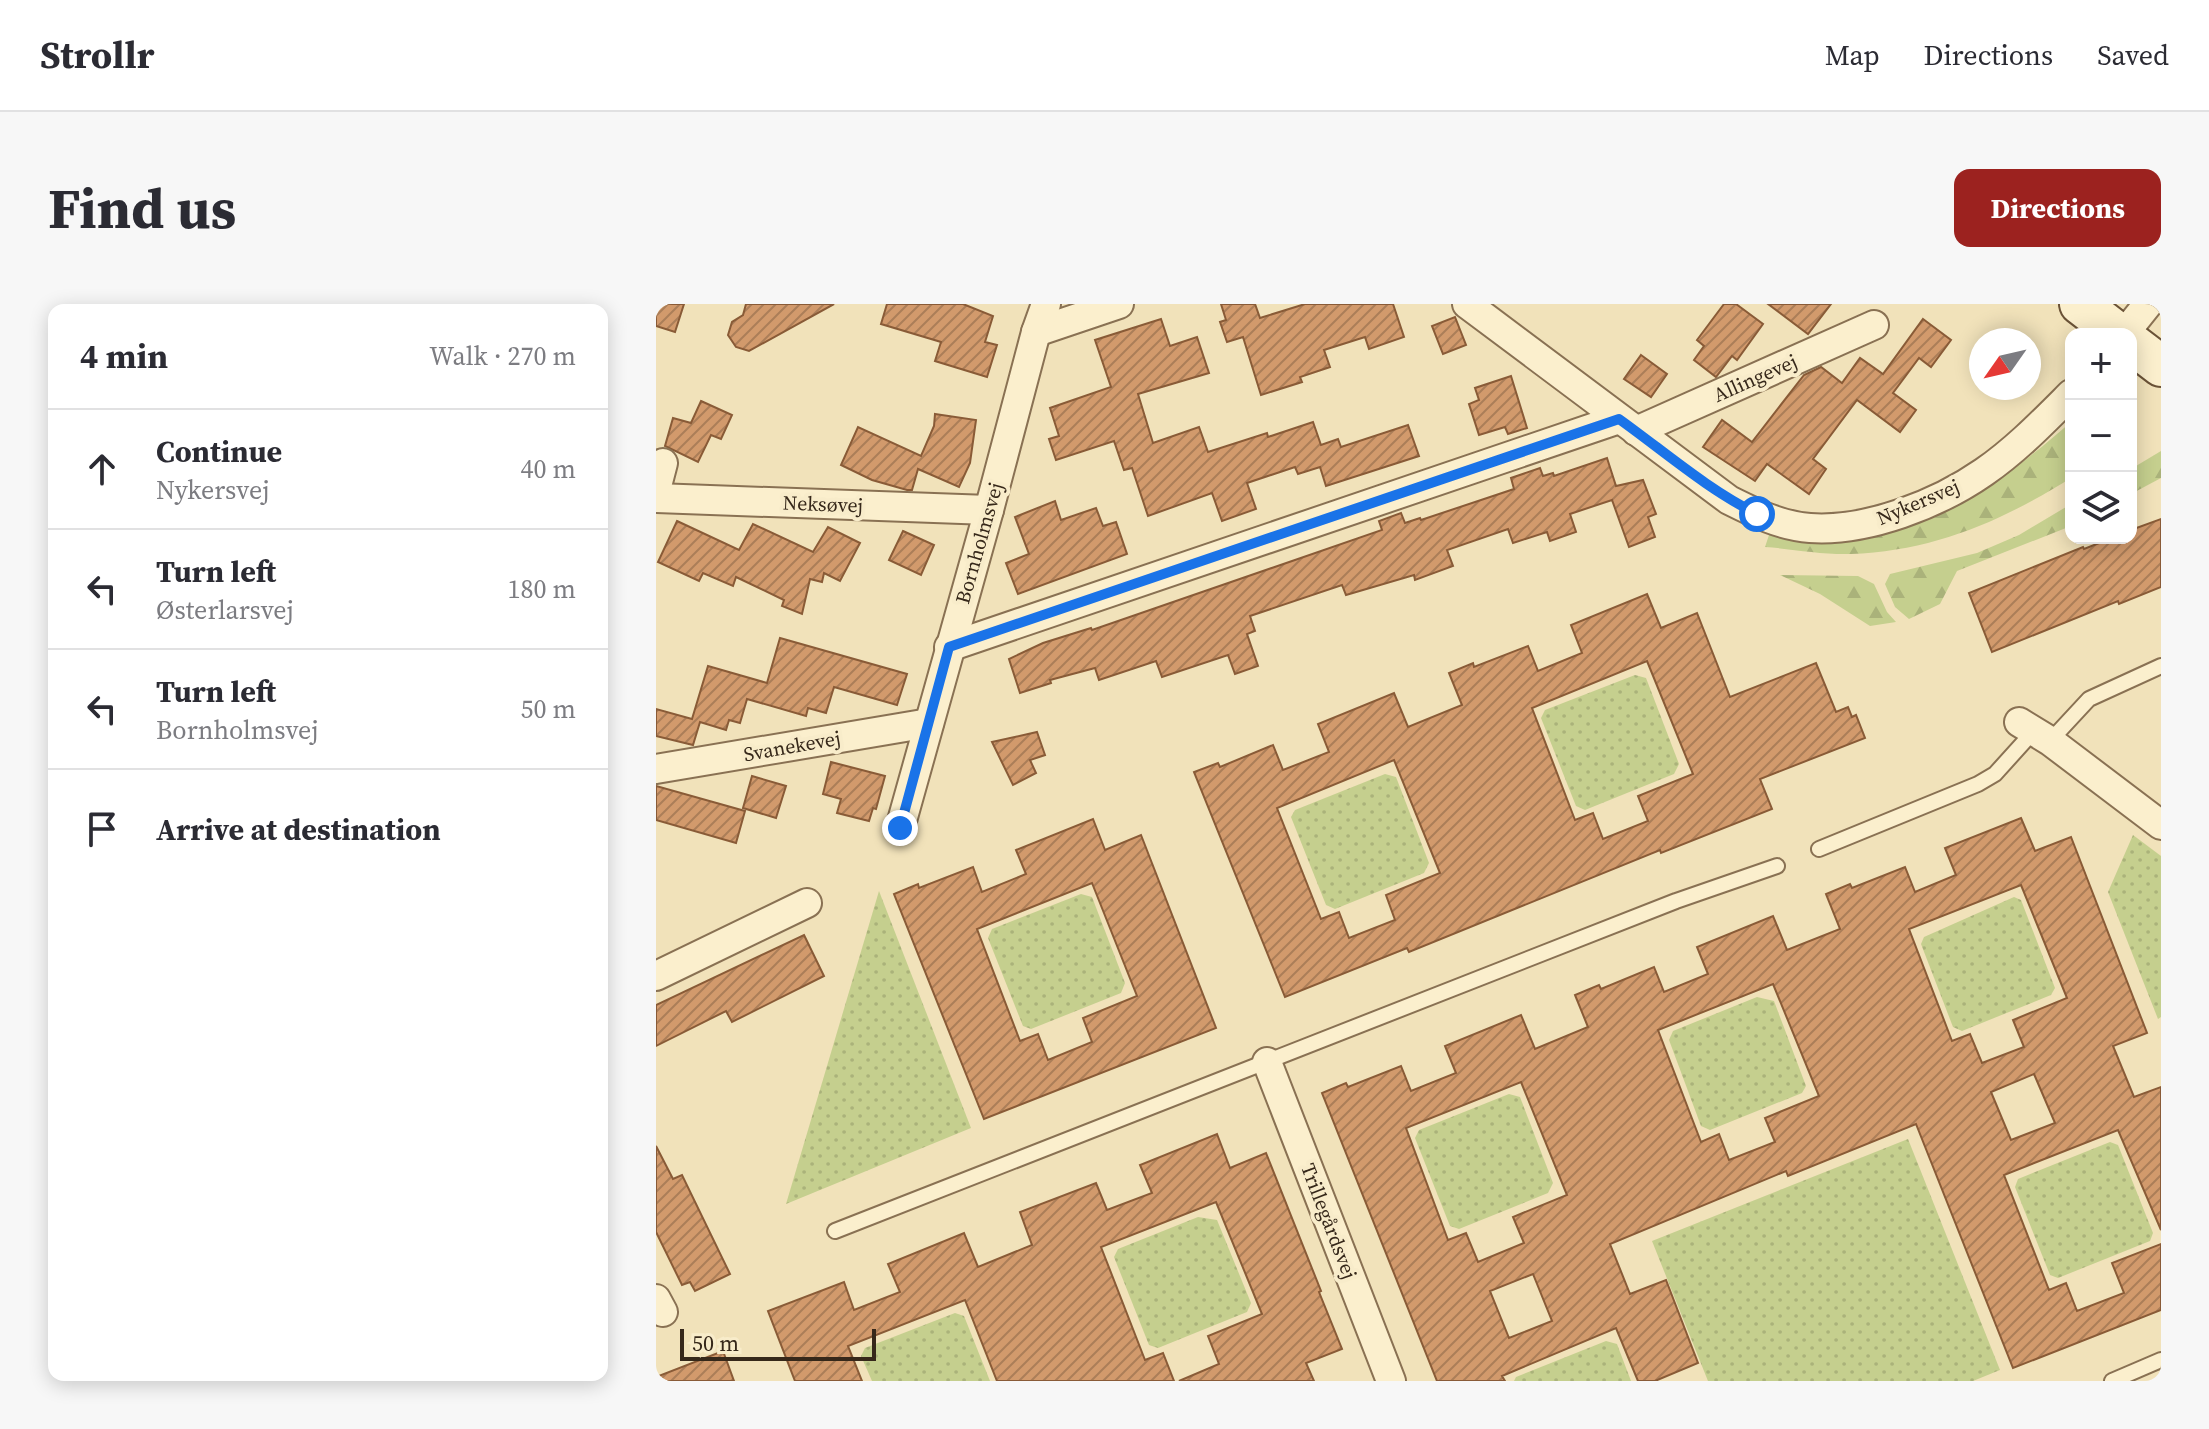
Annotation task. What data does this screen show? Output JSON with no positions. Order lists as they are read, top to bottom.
{
  "streets": {
    "street": [
      "Allingevej",
      "Nykersvej",
      "Neksøvej",
      "Bornholmsvej",
      "Svanekevej",
      "Trillegårdsvej"
    ]
  },
  "crossings": [
    ["Allingevej", "Nykersvej"],
    ["Allingevej", "Bornholmsvej"],
    ["Neksøvej", "Bornholmsvej"],
    ["Bornholmsvej", "Svanekevej"]
  ],
  "scale_bar": "50 m",
  "north": "bottom left",
  "page": {
    "header": "Strollr",
    "nav": ["Map", "Directions", "Saved"],
    "buttons": "Directions",
    "title": "Find us",
    "heading": ["4 min", "Walk · 270 m"],
    "map_buttons": ["+", "−"],
    "list": [
      ["Continue", "Nykersvej", "40 m"],
      ["Turn left", "Østerlarsvej", "180 m"],
      ["Turn left", "Bornholmsvej", "50 m"],
      "Arrive at destination"
    ],
    "scale": "50 m"
  }
}
